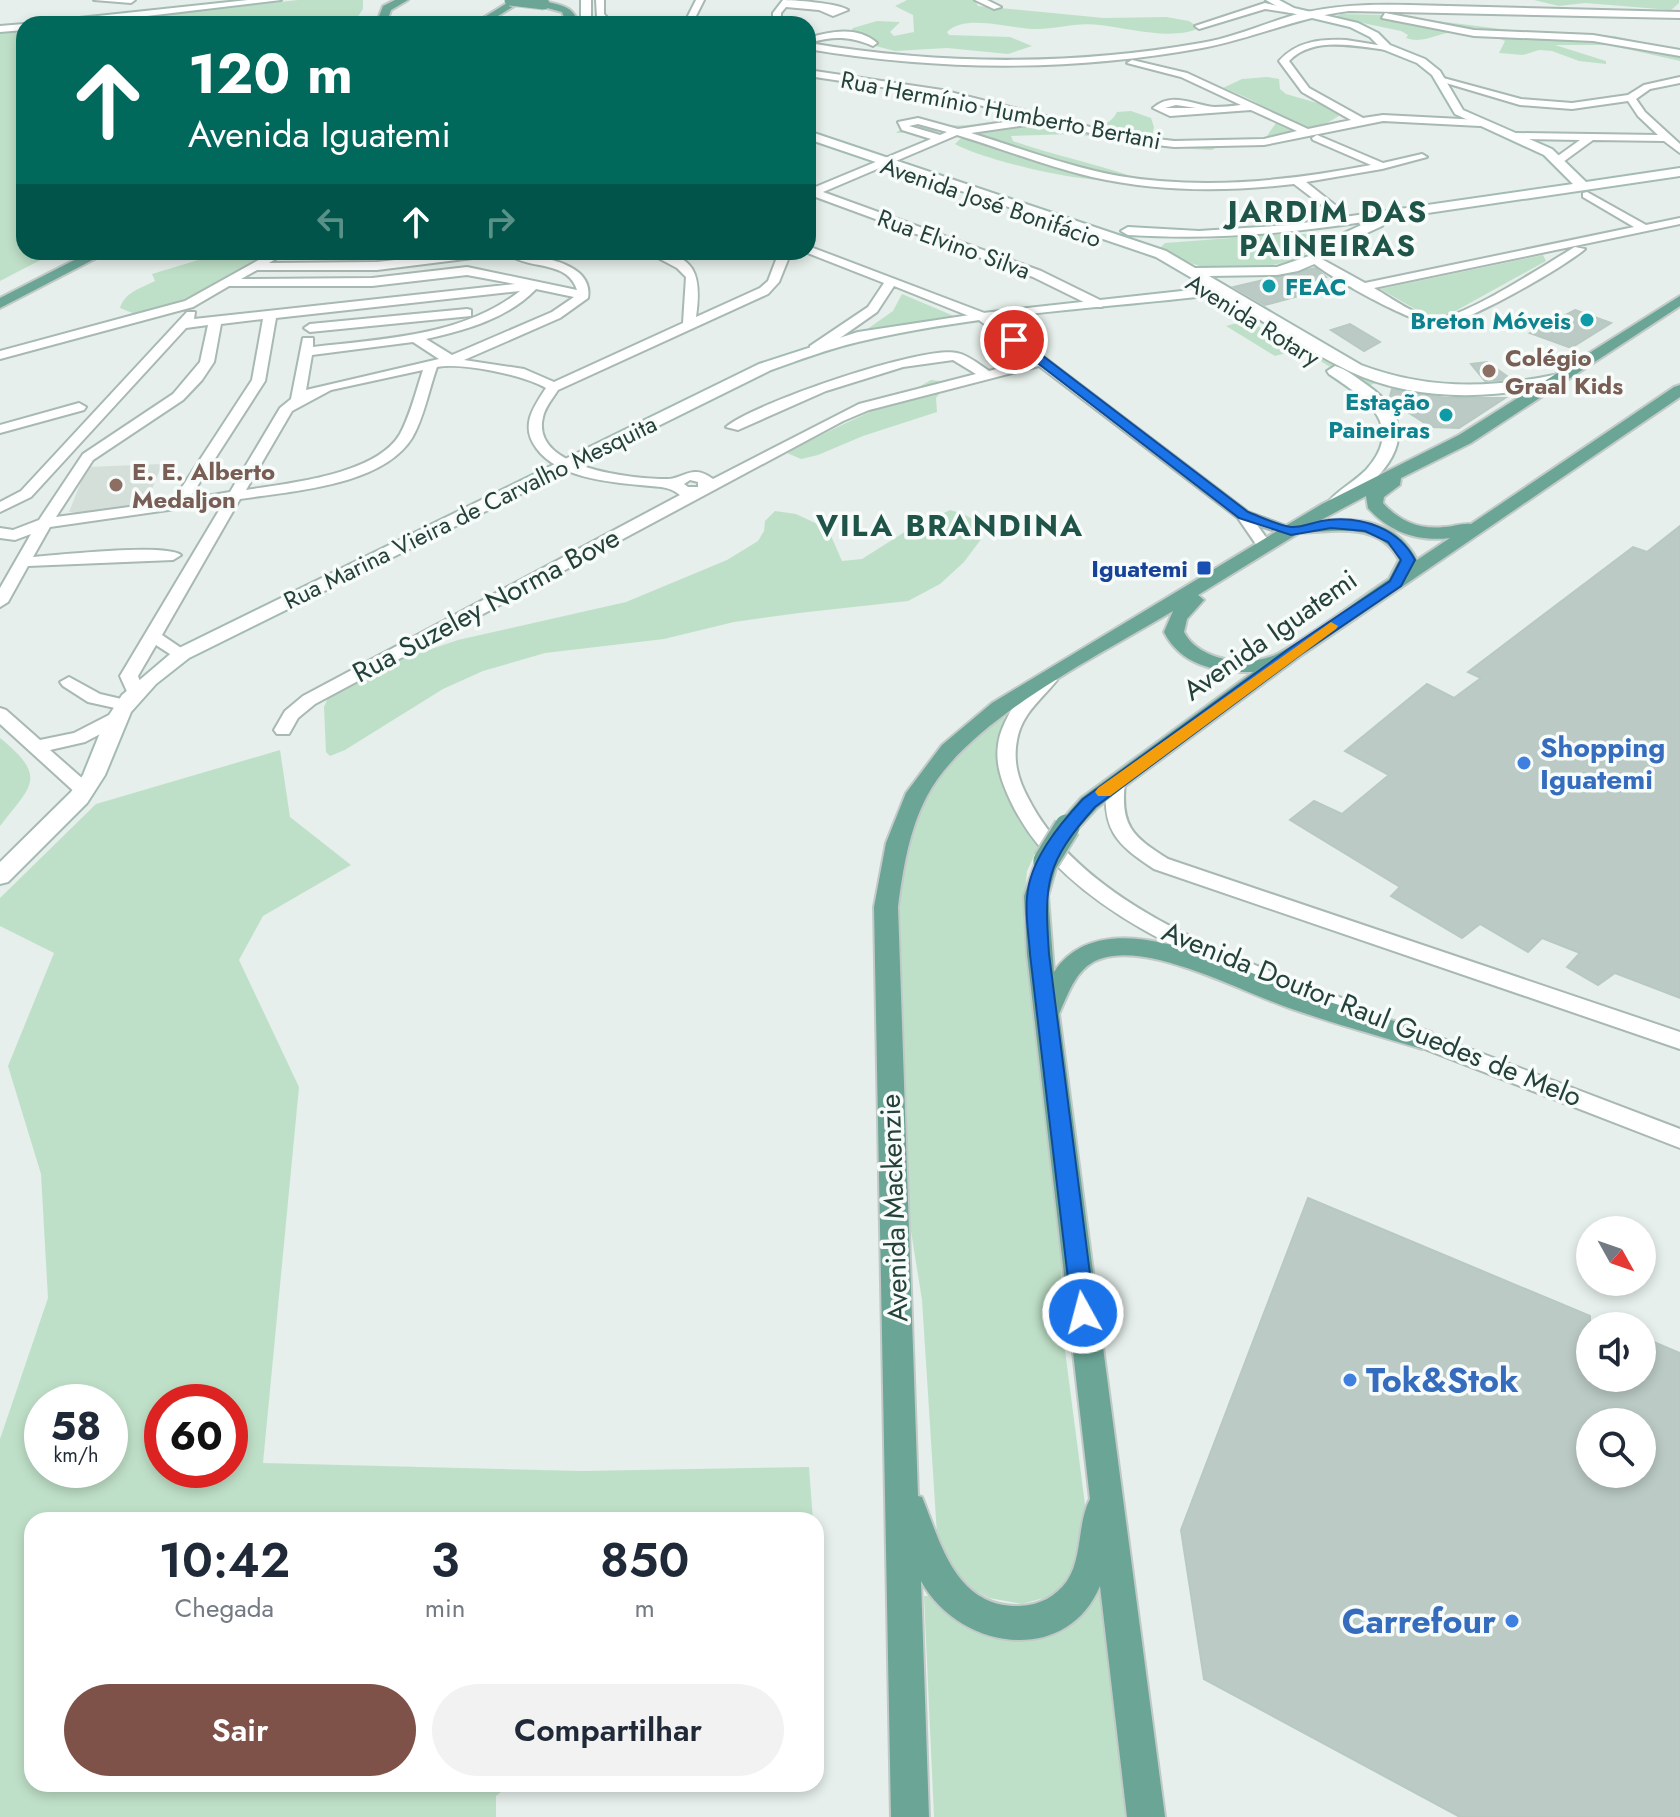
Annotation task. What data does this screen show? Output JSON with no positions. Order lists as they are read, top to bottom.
{
  "streets": {
    "main road": [
      "Avenida José Bonifácio",
      "Avenida Rotary",
      "Rua Marina Vieira de Carvalho Mesquita",
      "Avenida Iguatemi",
      "Avenida Mackenzie"
    ],
    "street": [
      "Rua Hermínio Humberto Bertani",
      "Rua Elvino Silva",
      "Rua Suzeley Norma Bove",
      "Avenida Doutor Raul Guedes de Melo"
    ]
  },
  "crossings": [
    ["Avenida José Bonifácio", "Avenida Rotary"],
    ["Avenida José Bonifácio", "Rua Marina Vieira de Carvalho Mesquita"],
    ["Rua Elvino Silva", "Rua Marina Vieira de Carvalho Mesquita"],
    ["Avenida Rotary", "Rua Marina Vieira de Carvalho Mesquita"],
    ["Avenida Doutor Raul Guedes de Melo", "Avenida Mackenzie"]
  ],
  "districts": ["JARDIM DAS PAINEIRAS", "VILA BRANDINA"],
  "places": {
    "other": [
      "FEAC",
      "Breton Móveis",
      "Colégio Graal Kids",
      "Estação Paineiras",
      "E. E. Alberto Medaljon",
      "Shopping Iguatemi",
      "Tok&Stok",
      "Carrefour"
    ],
    "transit": ["Iguatemi"]
  },
  "north": "bottom right",
  "page": {
    "turn": ["120 m", "Avenida Iguatemi"],
    "speed": "58 km/h",
    "limit": "60",
    "eta": [
      "10:42",
      "Chegada",
      "3",
      "min",
      "850",
      "m"
    ],
    "buttons": ["Sair", "Compartilhar"]
  }
}
